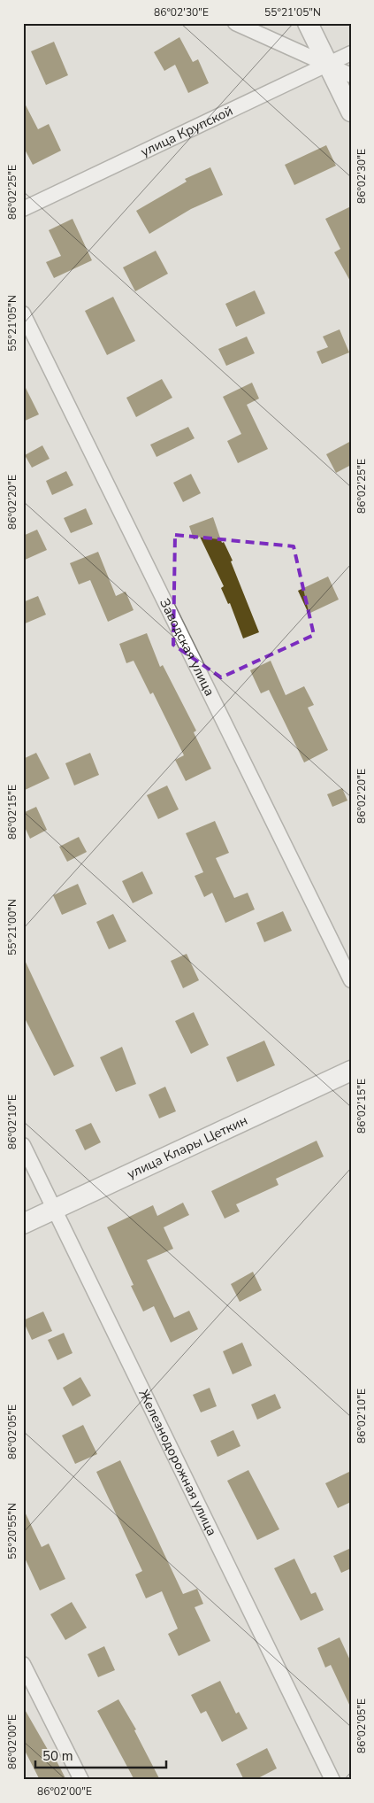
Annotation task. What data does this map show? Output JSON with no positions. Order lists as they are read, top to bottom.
{
  "streets": {
    "street": [
      "улица Крупской",
      "Заводская улица",
      "улица Клары Цеткин",
      "Железнодорожная улица"
    ]
  },
  "crossings": [
    ["улица Клары Цеткин", "Железнодорожная улица"]
  ],
  "scale_bar": "50 m",
  "coordinates": [
    "86°02'30\"E",
    "55°21'05\"N",
    "86°02'25\"E",
    "86°02'20\"E",
    "86°02'15\"E",
    "55°21'00\"N",
    "86°02'10\"E",
    "86°02'05\"E",
    "55°20'55\"N",
    "86°02'00\"E"
  ]
}
